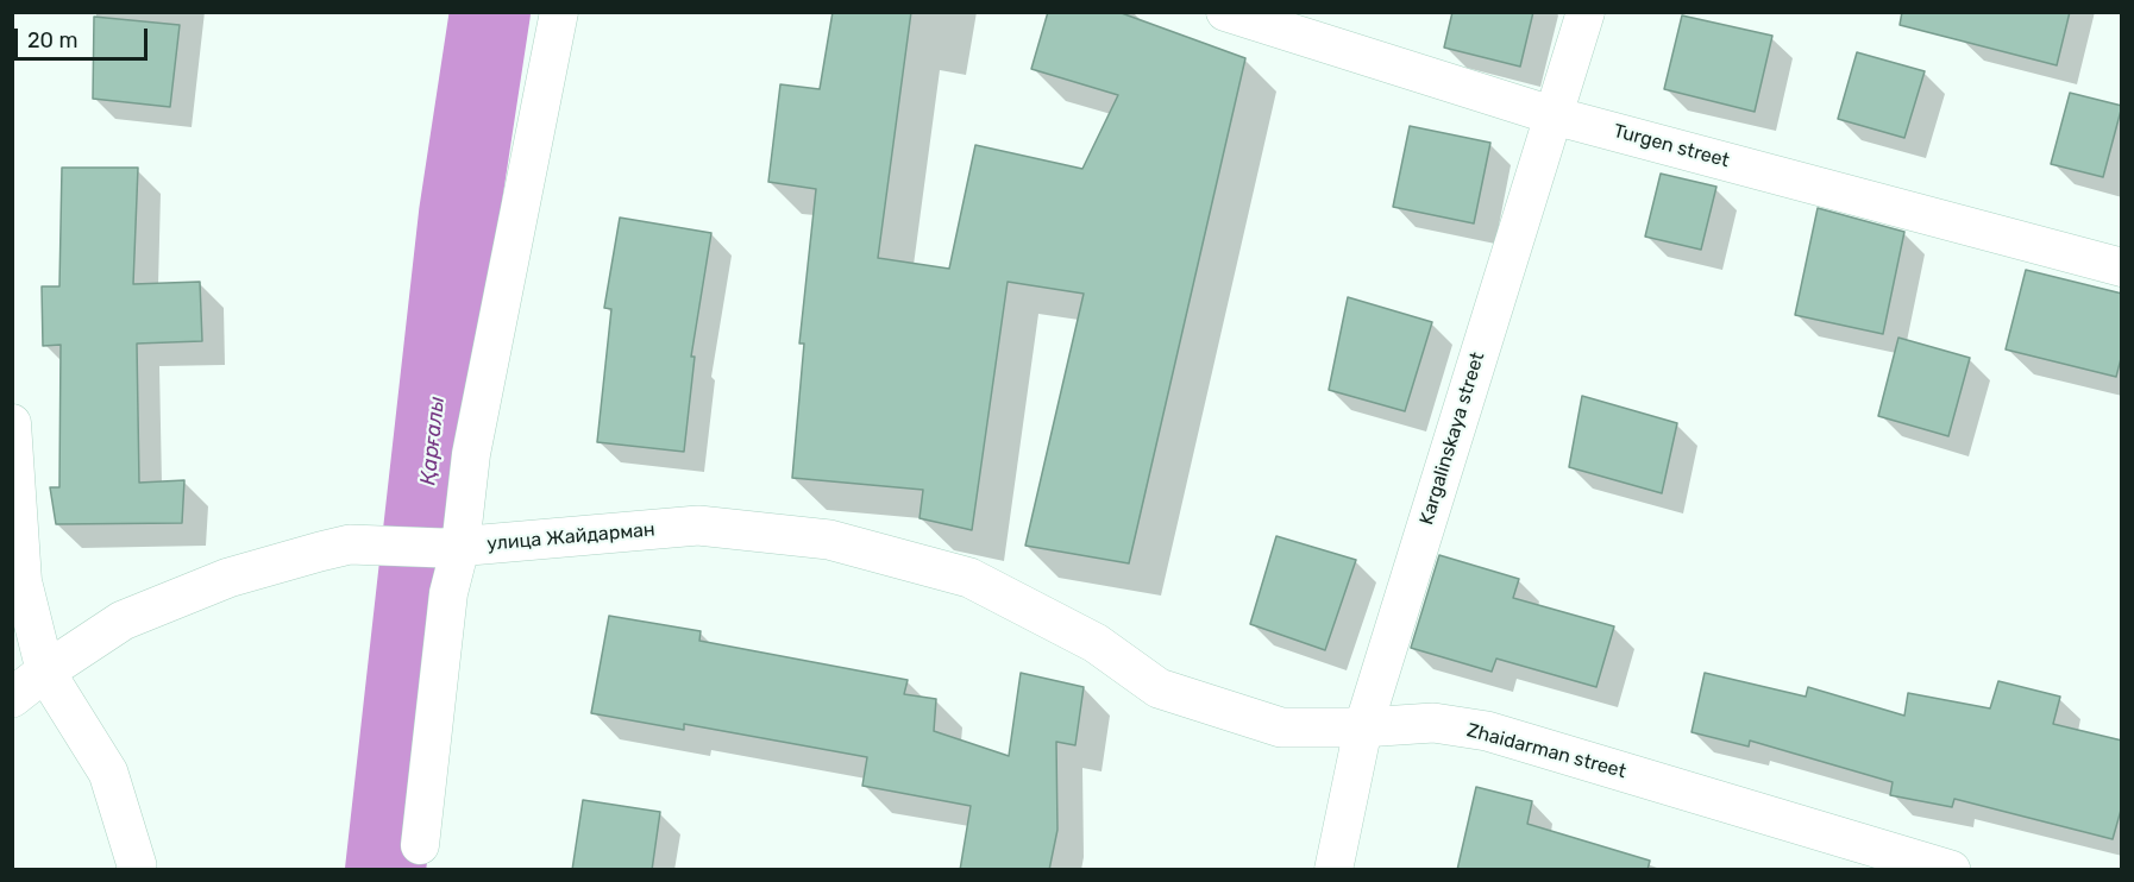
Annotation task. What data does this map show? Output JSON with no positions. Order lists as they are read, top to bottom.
{
  "streets": {
    "street": ["Turgen street", "Kargalinskaya street", "Zhaidarman street"]
  },
  "crossings": [
    ["Turgen street", "Kargalinskaya street"],
    ["Kargalinskaya street", "Zhaidarman street"]
  ],
  "water": ["Қарғалы"],
  "scale_bar": "20 m"
}
